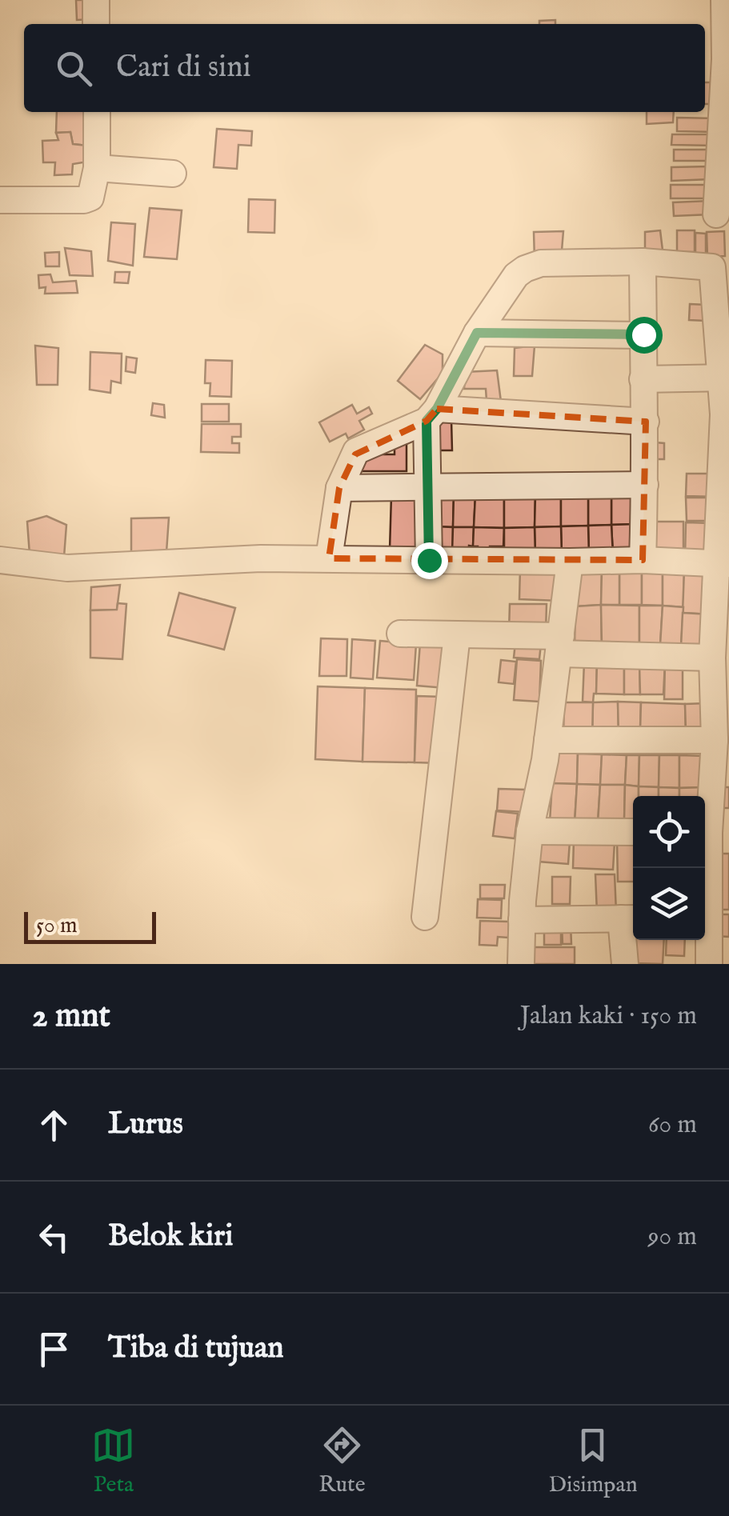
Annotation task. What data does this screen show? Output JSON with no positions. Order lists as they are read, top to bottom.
{
  "scale_bar": "50 m",
  "page": {
    "search": "Cari di sini",
    "scale": "50 m",
    "heading": ["2 mnt", "Jalan kaki · 150 m"],
    "list": [
      ["Lurus", "60 m"],
      ["Belok kiri", "90 m"],
      "Tiba di tujuan"
    ],
    "nav": ["Peta", "Rute", "Disimpan"]
  }
}
